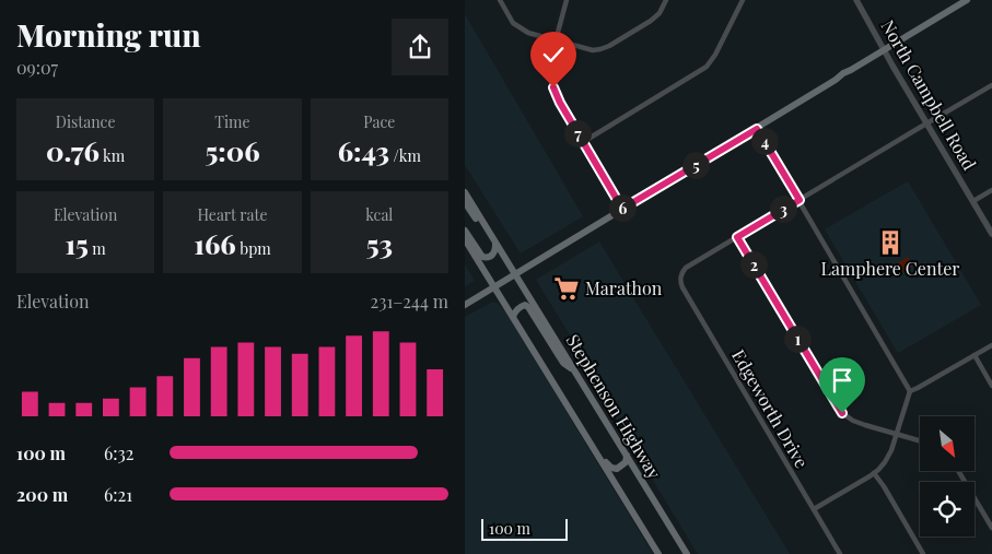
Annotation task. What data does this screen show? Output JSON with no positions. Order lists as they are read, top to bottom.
{
  "streets": {
    "main road": ["Stephenson Highway"],
    "street": ["North Campbell Road", "Edgeworth Drive"]
  },
  "places": {
    "building": ["Lamphere Center"],
    "supermarket": ["Marathon"]
  },
  "scale_bar": "100 m",
  "north": "bottom right",
  "page": {
    "heading": ["Morning run", "09:07"],
    "stats": [
      ["Distance", "0.76 km"],
      ["Time", "5:06"],
      ["Pace", "6:43 /km"],
      ["Elevation", "15 m"],
      ["Heart rate", "166 bpm"],
      ["kcal", "53"]
    ],
    "pins": [
      "7",
      "4",
      "5",
      "6",
      "3",
      "2",
      "1"
    ],
    "chart": ["Elevation", "231–244 m"],
    "list": [
      {
        "name": "100 m",
        "note": "6:32"
      },
      {
        "name": "200 m",
        "note": "6:21"
      }
    ],
    "scale": "100 m"
  }
}
